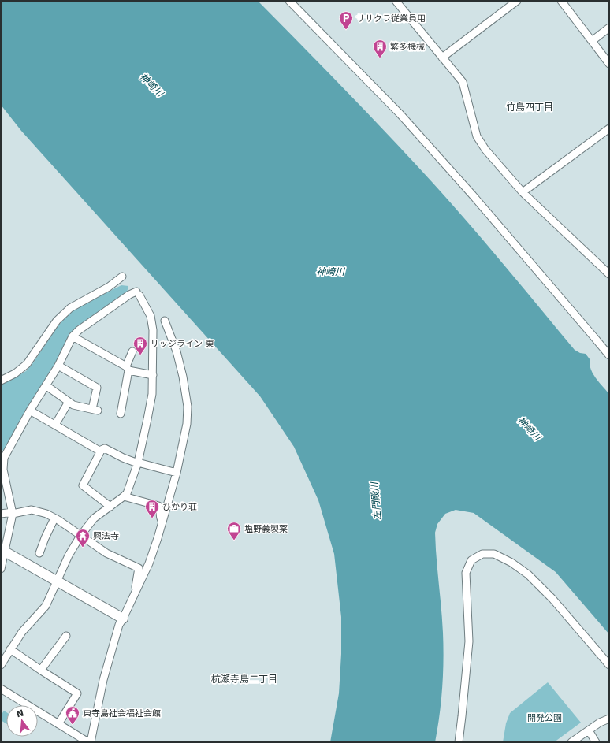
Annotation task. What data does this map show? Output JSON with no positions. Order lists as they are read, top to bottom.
{
  "districts": ["竹島四丁目", "杭瀬寺島二丁目"],
  "water": ["神崎川", "左門殿川"],
  "parks": ["開発公園"],
  "places": {
    "parking": ["ササクラ従業員用"],
    "building": ["繁多機械", "リッジライン 東", "ひかり荘"],
    "office": ["塩野義製薬"],
    "temple": ["興法寺"],
    "public building": ["東寺島社会福祉会館"]
  },
  "north": "top"
}
